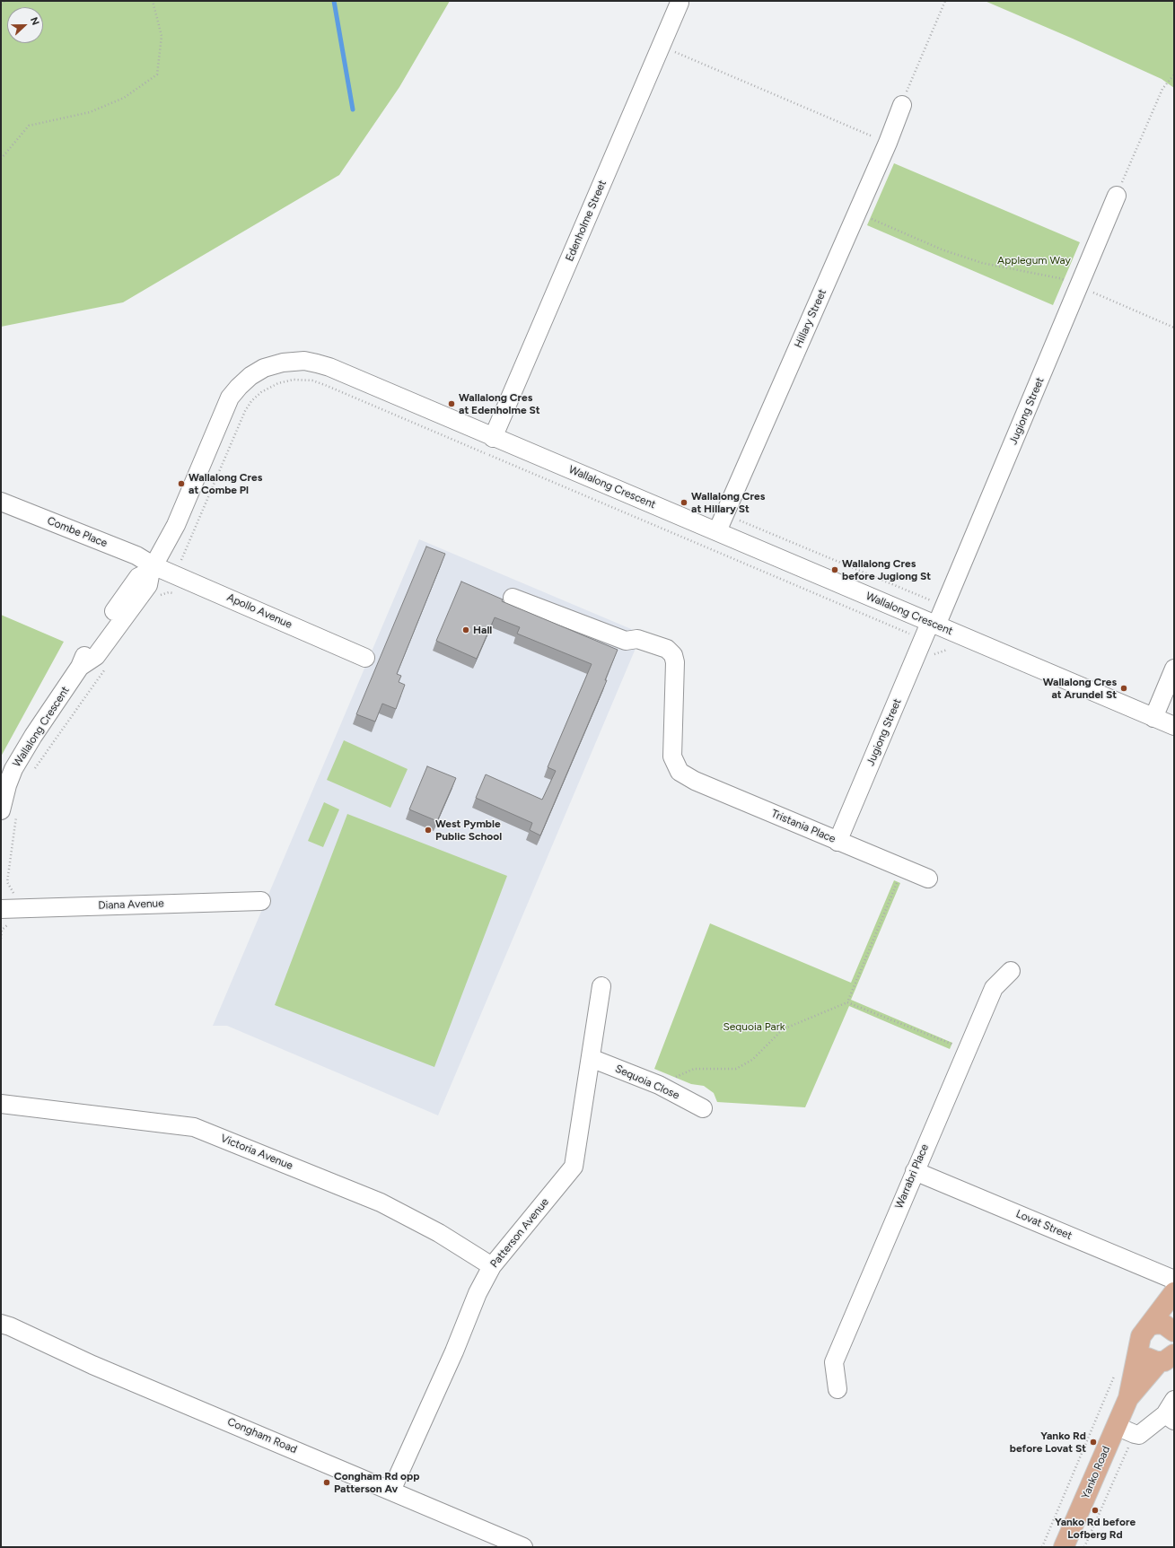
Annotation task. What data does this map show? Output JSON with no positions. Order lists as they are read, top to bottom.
{
  "streets": {
    "main road": ["Yanko Road"],
    "street": [
      "Edenholme Street",
      "Hillary Street",
      "Jugiong Street",
      "Wallalong Crescent",
      "Combe Place",
      "Apollo Avenue",
      "Tristania Place",
      "Diana Avenue",
      "Sequoia Close",
      "Victoria Avenue",
      "Warrabri Place",
      "Lovat Street",
      "Patterson Avenue",
      "Congham Road"
    ]
  },
  "crossings": [
    ["Edenholme Street", "Wallalong Crescent"],
    ["Hillary Street", "Wallalong Crescent"],
    ["Jugiong Street", "Wallalong Crescent"],
    ["Jugiong Street", "Tristania Place"],
    ["Wallalong Crescent", "Combe Place"],
    ["Wallalong Crescent", "Apollo Avenue"],
    ["Combe Place", "Apollo Avenue"],
    ["Sequoia Close", "Patterson Avenue"],
    ["Victoria Avenue", "Patterson Avenue"],
    ["Warrabri Place", "Lovat Street"],
    ["Patterson Avenue", "Congham Road"]
  ],
  "parks": ["Applegum Way", "Sequoia Park"],
  "places": [
    "Wallalong Cres at Edenholme St",
    "Wallalong Cres at Combe Pl",
    "Wallalong Cres at Hillary St",
    "Wallalong Cres before Jugiong St",
    "Hall",
    "Wallalong Cres at Arundel St",
    "West Pymble Public School",
    "Yanko Rd before Lovat St",
    "Congham Rd opp Patterson Av",
    "Yanko Rd before Lofberg Rd"
  ],
  "north": "right"
}
